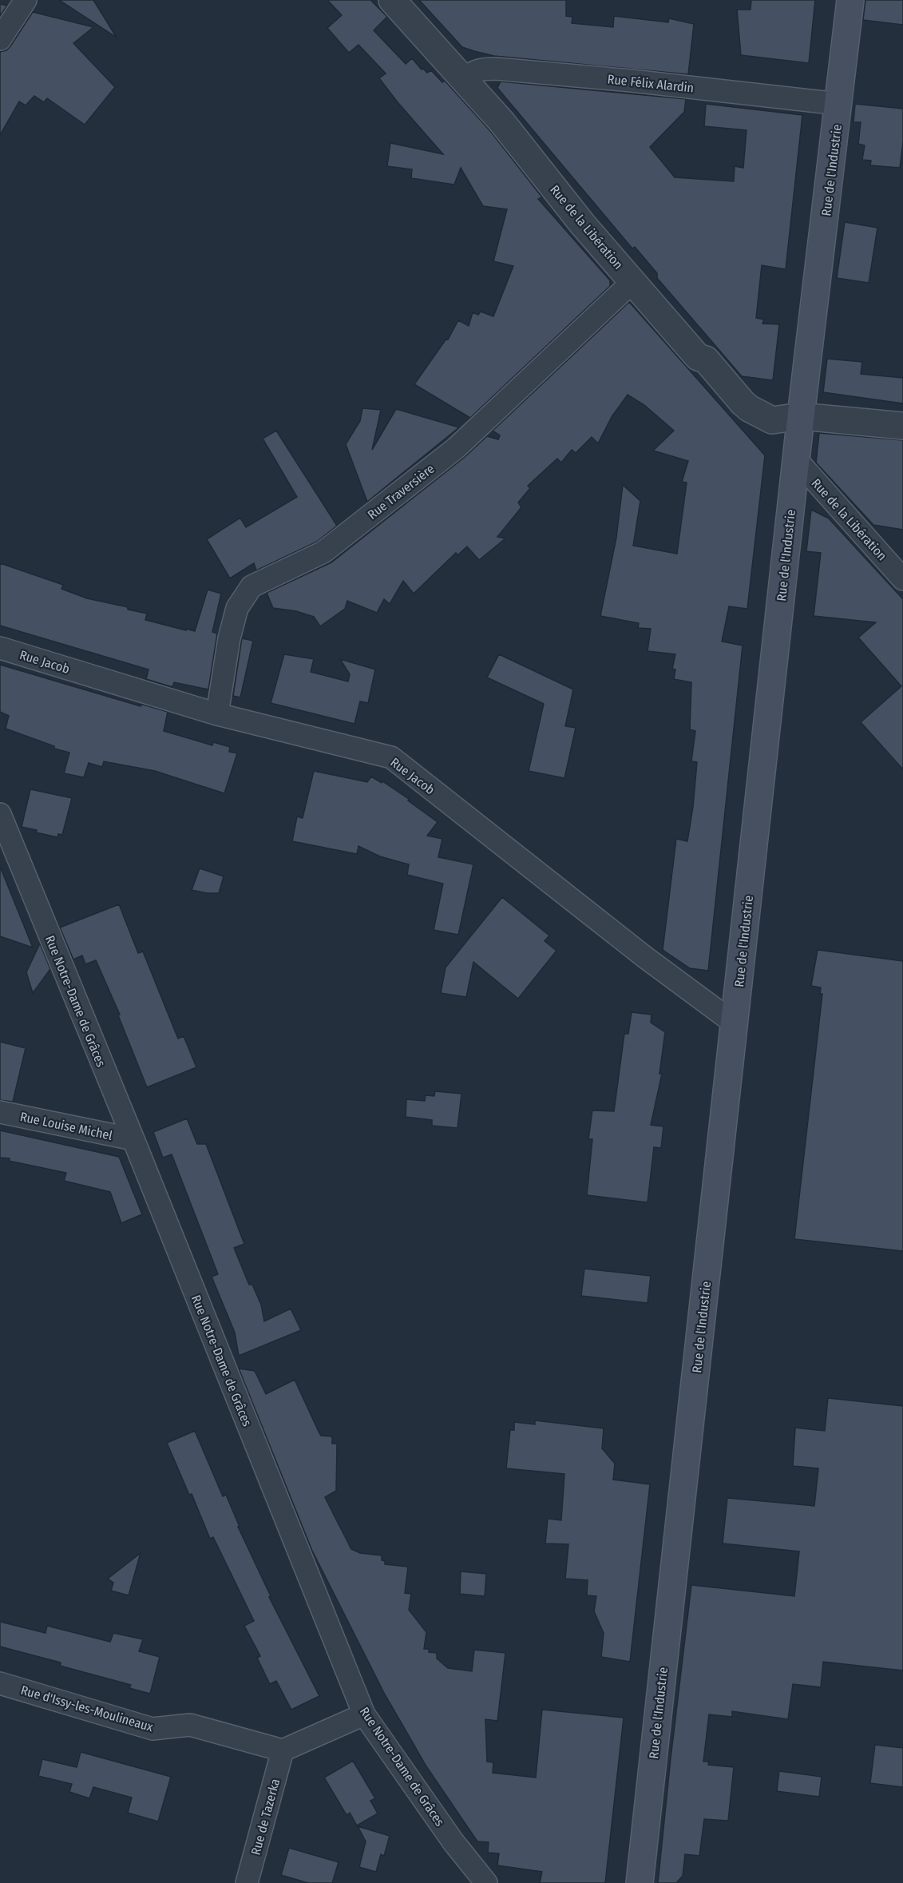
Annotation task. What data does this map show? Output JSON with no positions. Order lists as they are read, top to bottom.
{
  "streets": {
    "main road": ["Rue de l'Industrie"],
    "street": [
      "Rue Félix Alardin",
      "Rue de la Libération",
      "Rue Traversière",
      "Rue Jacob",
      "Rue Notre-Dame de Grâces",
      "Rue Louise Michel",
      "Rue d'Issy-les-Moulineaux",
      "Rue de Tazerka"
    ]
  },
  "crossings": [
    ["Rue Félix Alardin", "Rue de l'Industrie"],
    ["Rue Félix Alardin", "Rue de la Libération"],
    ["Rue de l'Industrie", "Rue de la Libération"],
    ["Rue de l'Industrie", "Rue Jacob"],
    ["Rue de la Libération", "Rue Traversière"],
    ["Rue Traversière", "Rue Jacob"],
    ["Rue Notre-Dame de Grâces", "Rue Louise Michel"],
    ["Rue d'Issy-les-Moulineaux", "Rue de Tazerka"]
  ]
}
